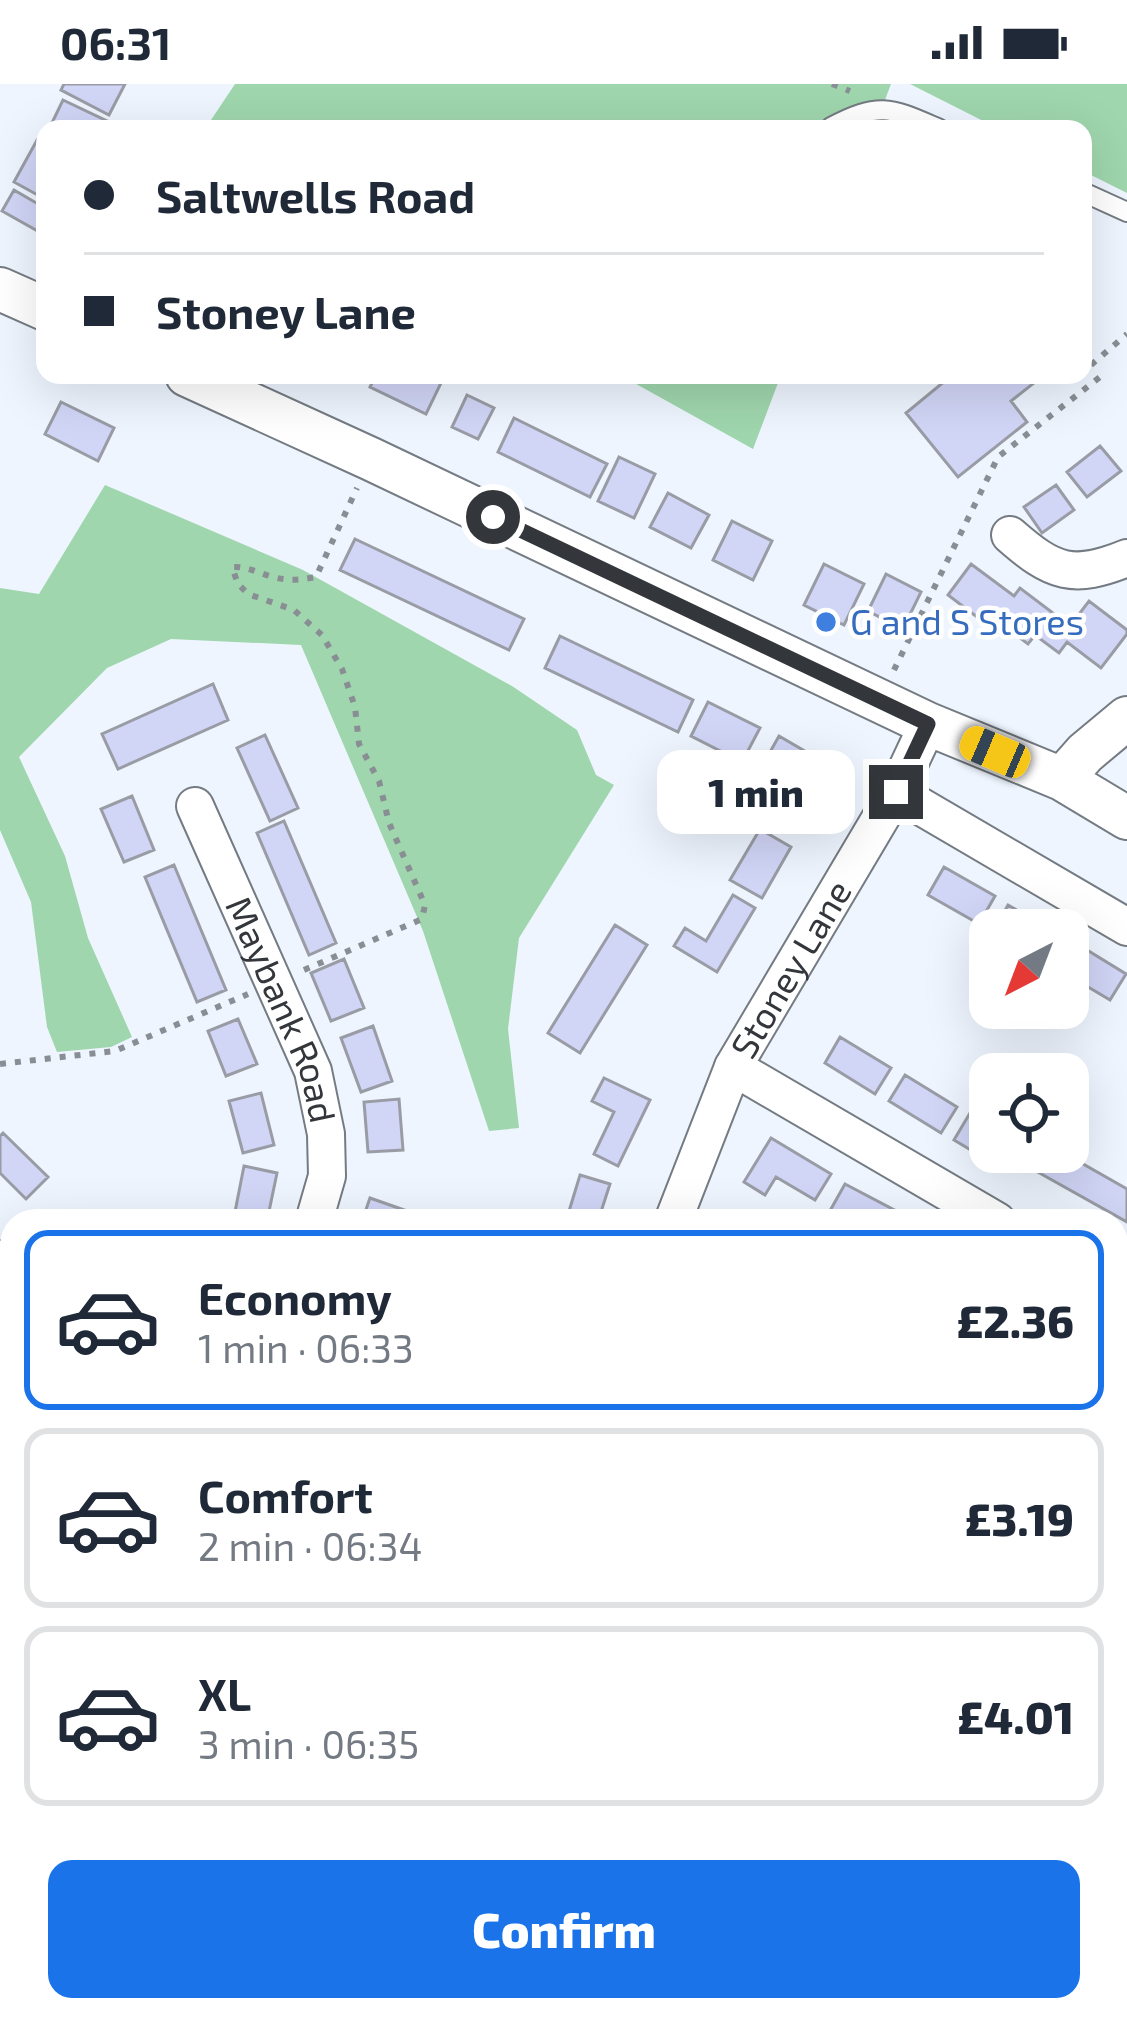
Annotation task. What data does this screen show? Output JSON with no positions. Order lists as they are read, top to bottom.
{
  "streets": {
    "street": ["Stoney Lane", "Maybank Road"]
  },
  "places": ["G and S Stores"],
  "north": "bottom left",
  "page": {
    "status": "06:31",
    "banner": ["Saltwells Road", "Stoney Lane"],
    "bubble": "1 min",
    "list": [
      {
        "name": "Economy",
        "note": "1 min · 06:33",
        "value": "£2.36"
      },
      {
        "name": "Comfort",
        "note": "2 min · 06:34",
        "value": "£3.19"
      },
      {
        "name": "XL",
        "note": "3 min · 06:35",
        "value": "£4.01"
      }
    ],
    "buttons": "Confirm"
  }
}
